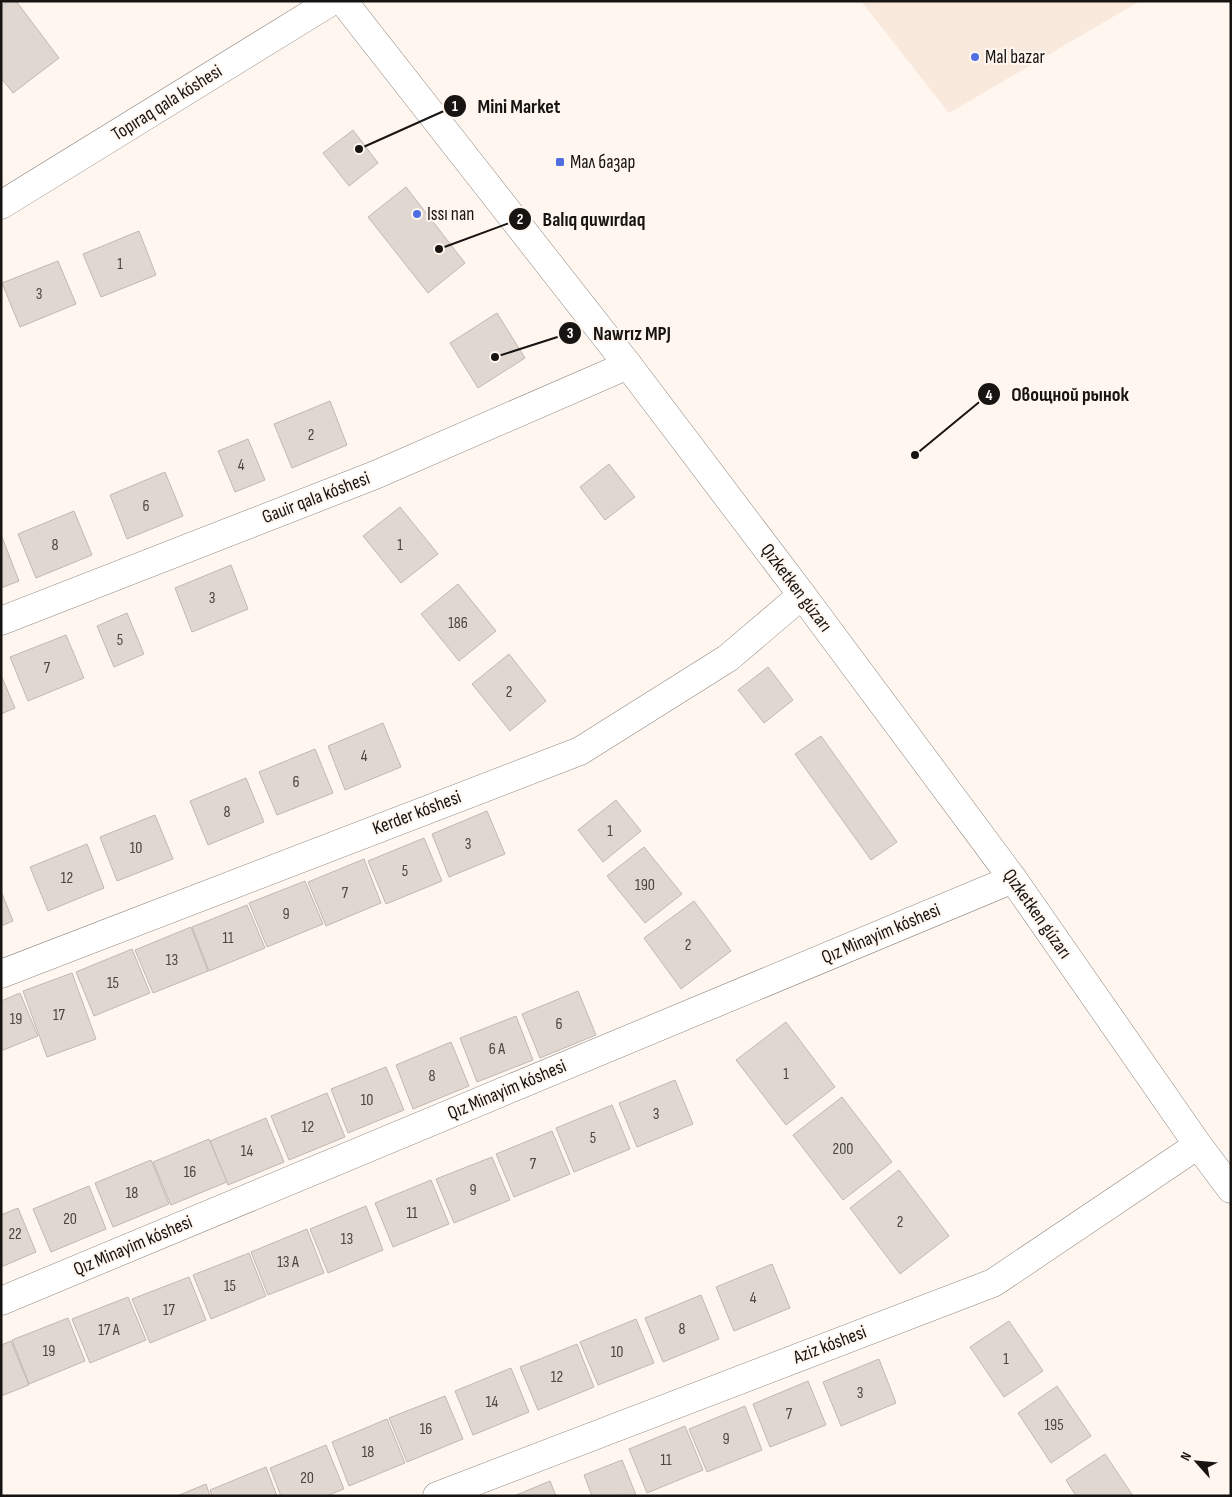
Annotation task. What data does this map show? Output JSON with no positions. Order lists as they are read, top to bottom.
{
  "streets": {
    "street": [
      "Topıraq qala kóshesi",
      "Gauir qala kóshesi",
      "Qızketken gúzarı",
      "Kerder kóshesi",
      "Qız Minayim kóshesi",
      "Aziz kóshesi"
    ]
  },
  "crossings": [
    ["Gauir qala kóshesi", "Qızketken gúzarı"],
    ["Qızketken gúzarı", "Kerder kóshesi"],
    ["Qızketken gúzarı", "Qız Minayim kóshesi"],
    ["Qızketken gúzarı", "Aziz kóshesi"]
  ],
  "places": {
    "other": [
      "Mal bazar",
      "Mini Market",
      "Issı nan",
      "Balıq quwırdaq",
      "Nawrız MPJ",
      "Овощной рынок"
    ],
    "transit": ["Мал базар"]
  },
  "house_numbers": [
    "1",
    "3",
    "2",
    "4",
    "6",
    "8",
    "1",
    "3",
    "186",
    "5",
    "7",
    "2",
    "4",
    "6",
    "8",
    "1",
    "3",
    "10",
    "5",
    "12",
    "190",
    "7",
    "9",
    "11",
    "2",
    "13",
    "15",
    "17",
    "19",
    "6",
    "6 А",
    "1",
    "8",
    "10",
    "3",
    "12",
    "5",
    "200",
    "14",
    "7",
    "16",
    "9",
    "18",
    "11",
    "20",
    "2",
    "22",
    "13",
    "13 А",
    "15",
    "4",
    "17",
    "8",
    "17 А",
    "19",
    "10",
    "1",
    "12",
    "3",
    "14",
    "7",
    "195",
    "16",
    "9",
    "18",
    "11",
    "20"
  ],
  "north": "top left"
}
